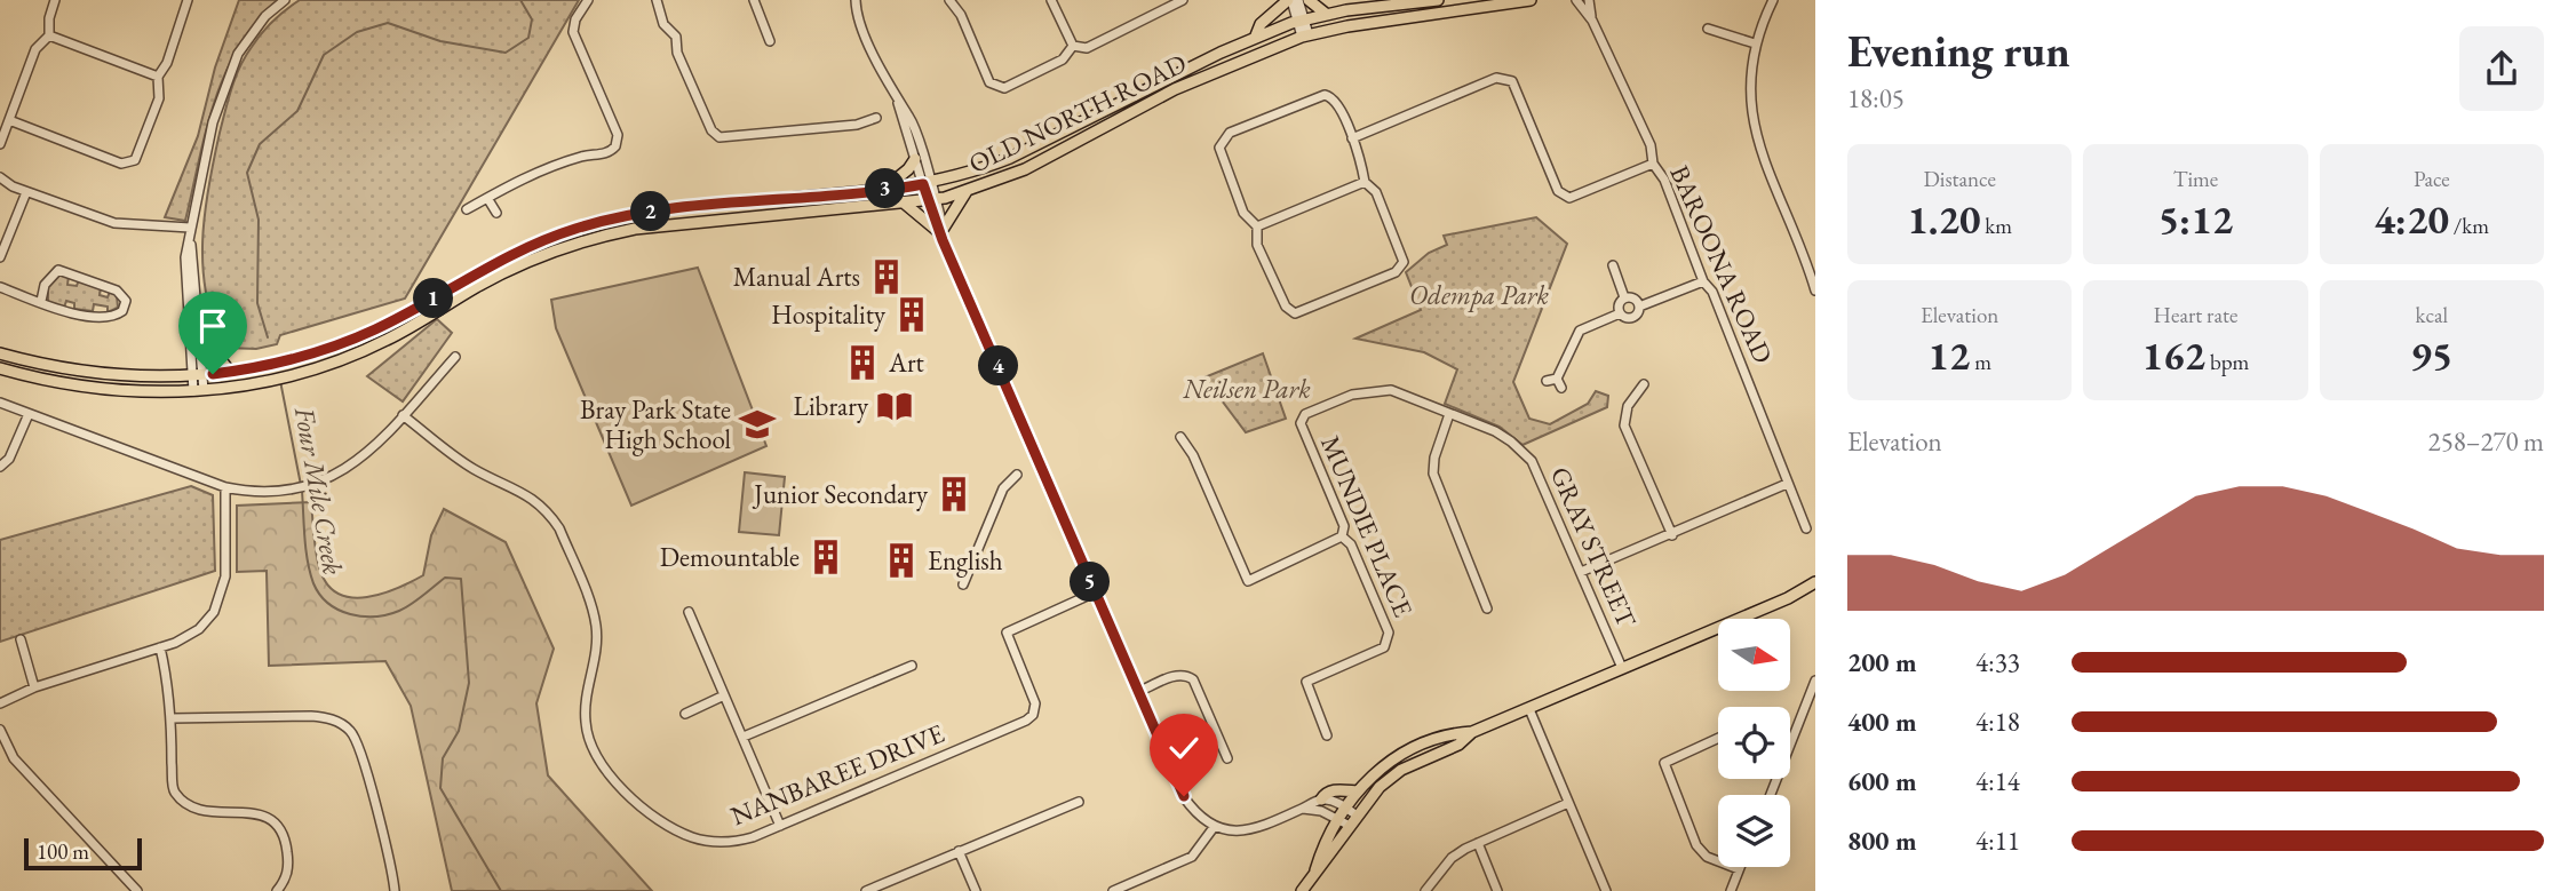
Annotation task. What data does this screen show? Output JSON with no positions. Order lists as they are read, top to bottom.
{
  "streets": {
    "main road": ["OLD NORTH ROAD"],
    "street": [
      "BAROONA ROAD",
      "MUNDIE PLACE",
      "GRAY STREET",
      "NANBAREE DRIVE"
    ]
  },
  "crossings": [
    ["MUNDIE PLACE", "GRAY STREET"]
  ],
  "water": ["Four Mile Creek"],
  "parks": ["Odempa Park", "Neilsen Park"],
  "places": {
    "building": [
      "Manual Arts",
      "Hospitality",
      "Art",
      "Junior Secondary",
      "Demountable",
      "English"
    ],
    "library": ["Library"],
    "school or university": ["Bray Park State High School"]
  },
  "scale_bar": "100 m",
  "north": "right",
  "page": {
    "heading": ["Evening run", "18:05"],
    "stats": [
      ["Distance", "1.20 km"],
      ["Time", "5:12"],
      ["Pace", "4:20 /km"],
      ["Elevation", "12 m"],
      ["Heart rate", "162 bpm"],
      ["kcal", "95"]
    ],
    "pins": [
      "3",
      "2",
      "1",
      "4",
      "5"
    ],
    "chart": ["Elevation", "258–270 m"],
    "list": [
      {
        "name": "200 m",
        "note": "4:33"
      },
      {
        "name": "400 m",
        "note": "4:18"
      },
      {
        "name": "600 m",
        "note": "4:14"
      },
      {
        "name": "800 m",
        "note": "4:11"
      }
    ],
    "scale": "100 m"
  }
}
